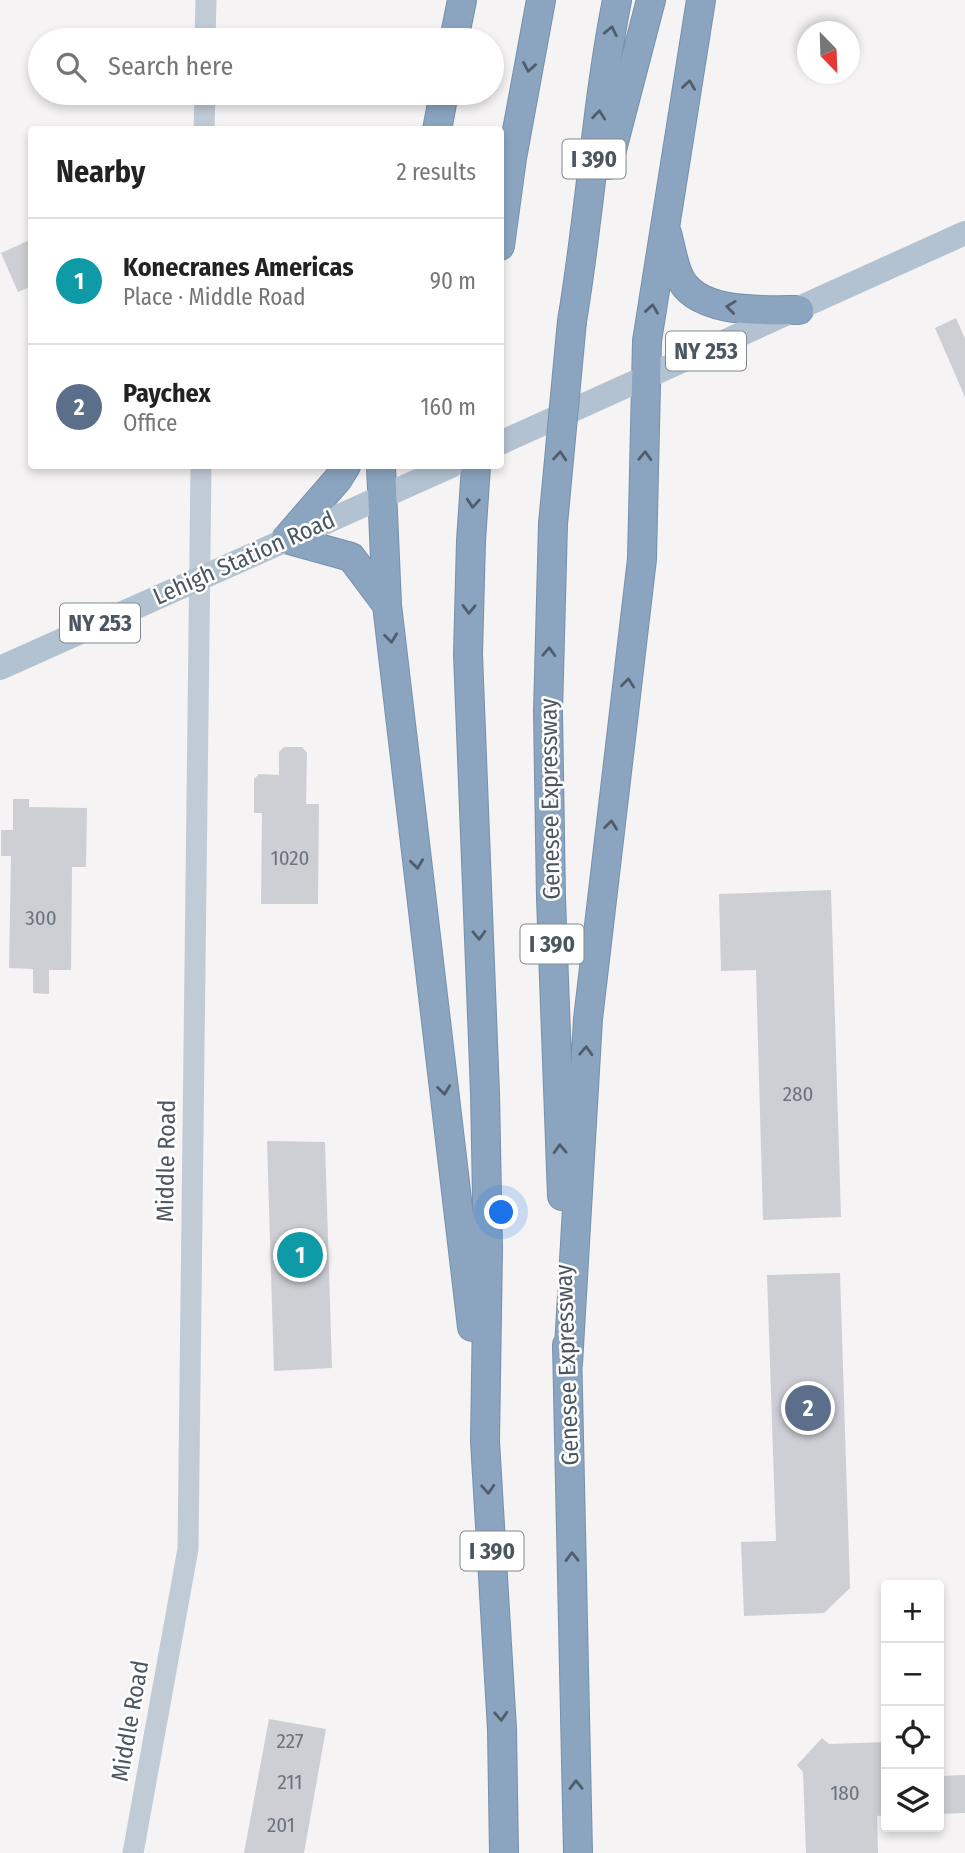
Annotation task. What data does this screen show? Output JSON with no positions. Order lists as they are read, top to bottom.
{
  "streets": {
    "highway": ["I 390", "Genesee Expressway"],
    "main road": ["NY 253", "Lehigh Station Road"],
    "street": ["Middle Road"]
  },
  "crossings": [
    ["Lehigh Station Road", "Middle Road"]
  ],
  "house_numbers": [
    "1020",
    "300",
    "280",
    "227",
    "211",
    "180",
    "201"
  ],
  "north": "bottom right",
  "page": {
    "search": "Search here",
    "heading": ["Nearby", "2 results"],
    "list": [
      {
        "mark": "1",
        "name": "Konecranes Americas",
        "note": "Place · Middle Road",
        "value": "90 m"
      },
      {
        "mark": "2",
        "name": "Paychex",
        "note": "Office",
        "value": "160 m"
      }
    ],
    "pins": ["1", "2"],
    "map_buttons": ["+", "−"]
  }
}
